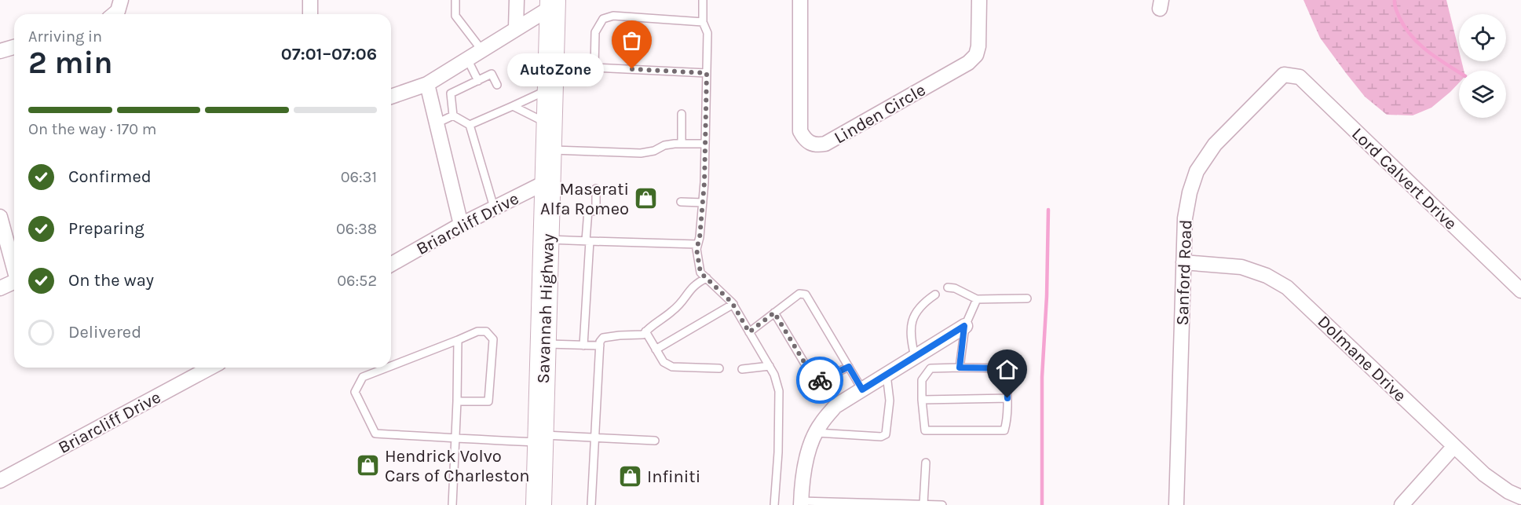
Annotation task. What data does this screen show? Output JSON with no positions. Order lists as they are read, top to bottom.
{
  "streets": {
    "highway": ["Savannah Highway"],
    "street": [
      "Linden Circle",
      "Lord Calvert Drive",
      "Briarcliff Drive",
      "Sanford Road",
      "Dolmane Drive"
    ]
  },
  "crossings": [
    ["Lord Calvert Drive", "Sanford Road"],
    ["Briarcliff Drive", "Savannah Highway"],
    ["Sanford Road", "Dolmane Drive"]
  ],
  "places": {
    "other": ["AutoZone"],
    "shop": ["Maserati Alfa Romeo", "Hendrick Volvo Cars of Charleston", "Infiniti"]
  },
  "page": {
    "heading": ["2 min", "Arriving in", "07:01–07:06"],
    "bubble": "AutoZone",
    "bar": "On the way · 170 m",
    "list": [
      ["Confirmed", "06:31"],
      ["Preparing", "06:38"],
      ["On the way", "06:52"],
      "Delivered"
    ]
  }
}
